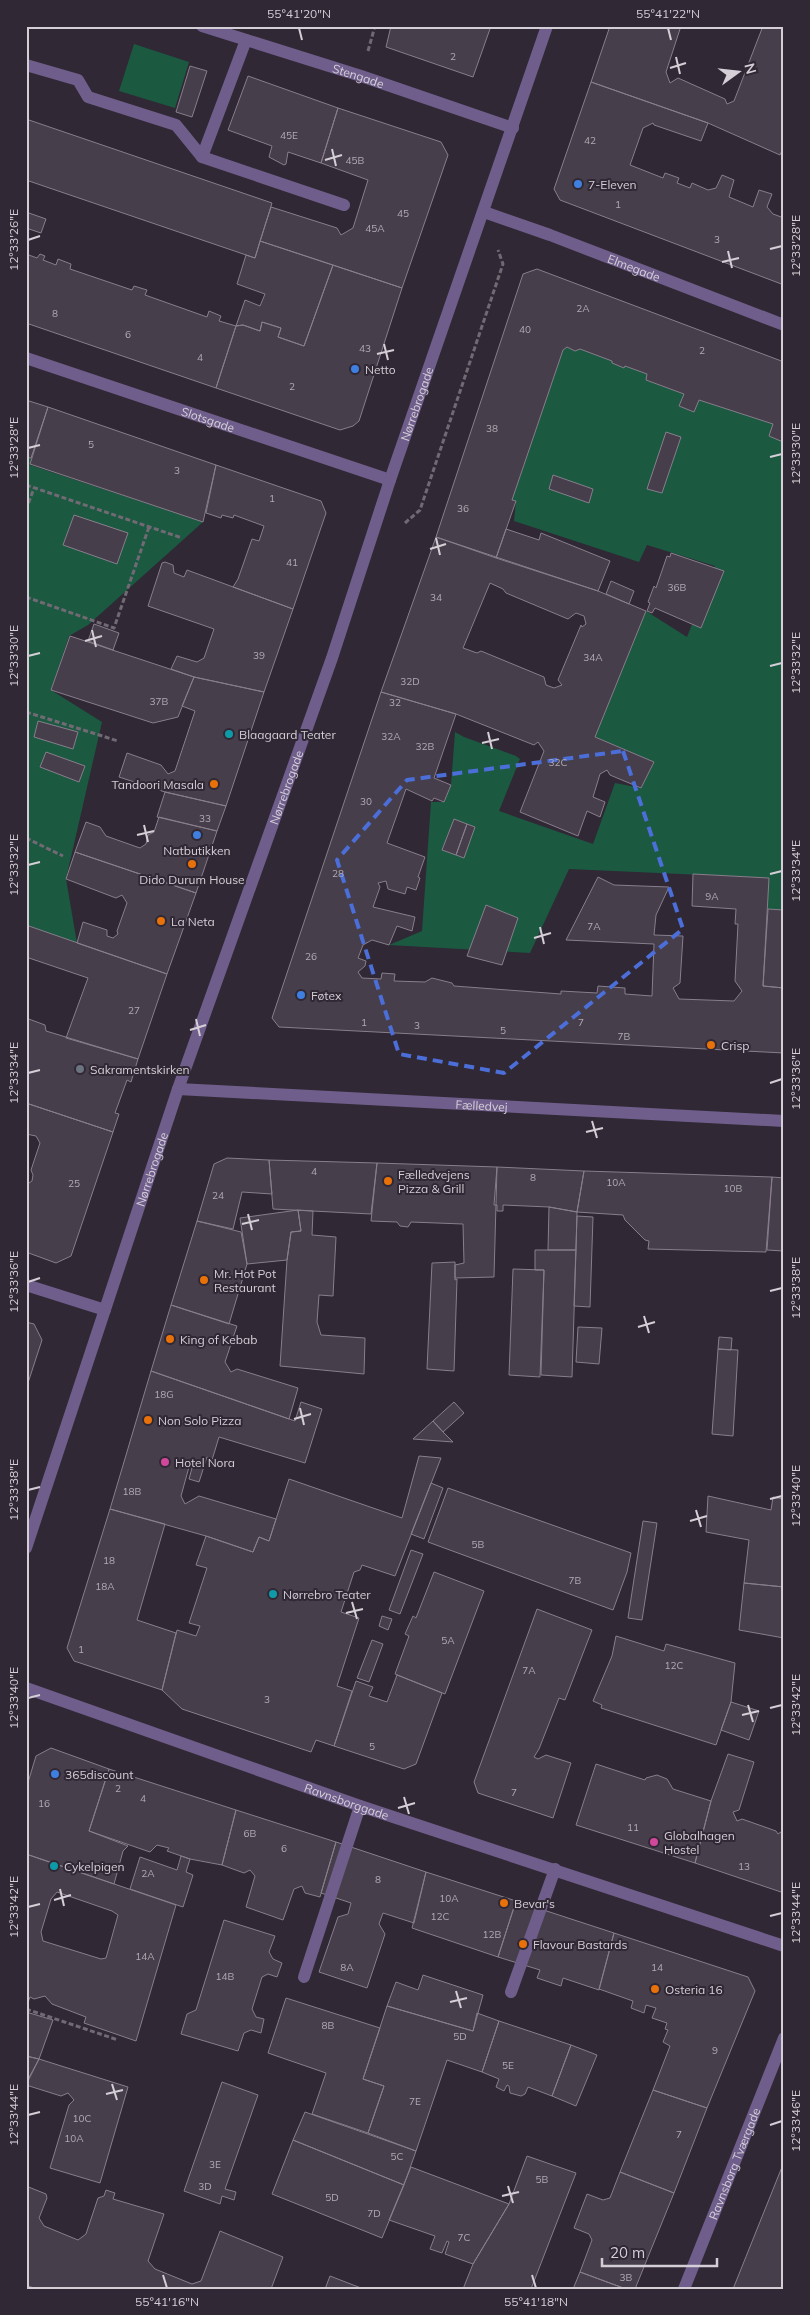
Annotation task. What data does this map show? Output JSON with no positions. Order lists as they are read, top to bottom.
{
  "streets": {
    "street": [
      "Stengade",
      "Elmegade",
      "Nørrebrogade",
      "Slotsgade",
      "Fælledvej",
      "Ravnsborggade",
      "Ravnsborg Tværgade"
    ]
  },
  "crossings": [
    ["Stengade", "Nørrebrogade"],
    ["Elmegade", "Nørrebrogade"],
    ["Nørrebrogade", "Slotsgade"],
    ["Nørrebrogade", "Fælledvej"]
  ],
  "places": [
    "7-Eleven",
    "Netto",
    "Blaagaard Teater",
    "Tandoori Masala",
    "Natbutikken",
    "Dido Durum House",
    "La Neta",
    "Føtex",
    "Crisp",
    "Sakramentskirken",
    "Fælledvejens Pizza & Grill",
    "Mr. Hot Pot Restaurant",
    "King of Kebab",
    "Non Solo Pizza",
    "Hotel Nora",
    "Nørrebro Teater",
    "365discount",
    "Globalhagen Hostel",
    "Cykelpigen",
    "Bevar's",
    "Flavour Bastards",
    "Osteria 16"
  ],
  "house_numbers": [
    "2",
    "45E",
    "42",
    "45B",
    "1",
    "45",
    "45A",
    "3",
    "2A",
    "8",
    "40",
    "6",
    "43",
    "2",
    "4",
    "2",
    "38",
    "5",
    "3",
    "1",
    "36",
    "41",
    "36B",
    "34",
    "39",
    "34A",
    "32D",
    "37B",
    "32",
    "32A",
    "32B",
    "32C",
    "30",
    "33",
    "28",
    "9A",
    "7A",
    "26",
    "27",
    "1",
    "7",
    "3",
    "5",
    "7B",
    "4",
    "8",
    "10A",
    "25",
    "10B",
    "24",
    "18G",
    "18B",
    "5B",
    "18",
    "7B",
    "18A",
    "5A",
    "1",
    "12C",
    "7A",
    "3",
    "5",
    "2",
    "7",
    "4",
    "16",
    "11",
    "6B",
    "6",
    "13",
    "2A",
    "8",
    "10A",
    "12C",
    "12B",
    "14A",
    "8A",
    "14",
    "14B",
    "8B",
    "5D",
    "9",
    "5E",
    "7E",
    "10C",
    "7",
    "10A",
    "5C",
    "3E",
    "5B",
    "3D",
    "5D",
    "7D",
    "7C",
    "3B"
  ],
  "scale_bar": "20 m",
  "north": "right",
  "coordinates": [
    "55°41'20\"N",
    "55°41'22\"N",
    "12°33'26\"E",
    "12°33'28\"E",
    "12°33'30\"E",
    "12°33'32\"E",
    "12°33'34\"E",
    "12°33'36\"E",
    "12°33'38\"E",
    "12°33'40\"E",
    "12°33'42\"E",
    "12°33'44\"E",
    "12°33'46\"E",
    "55°41'16\"N",
    "55°41'18\"N"
  ]
}
